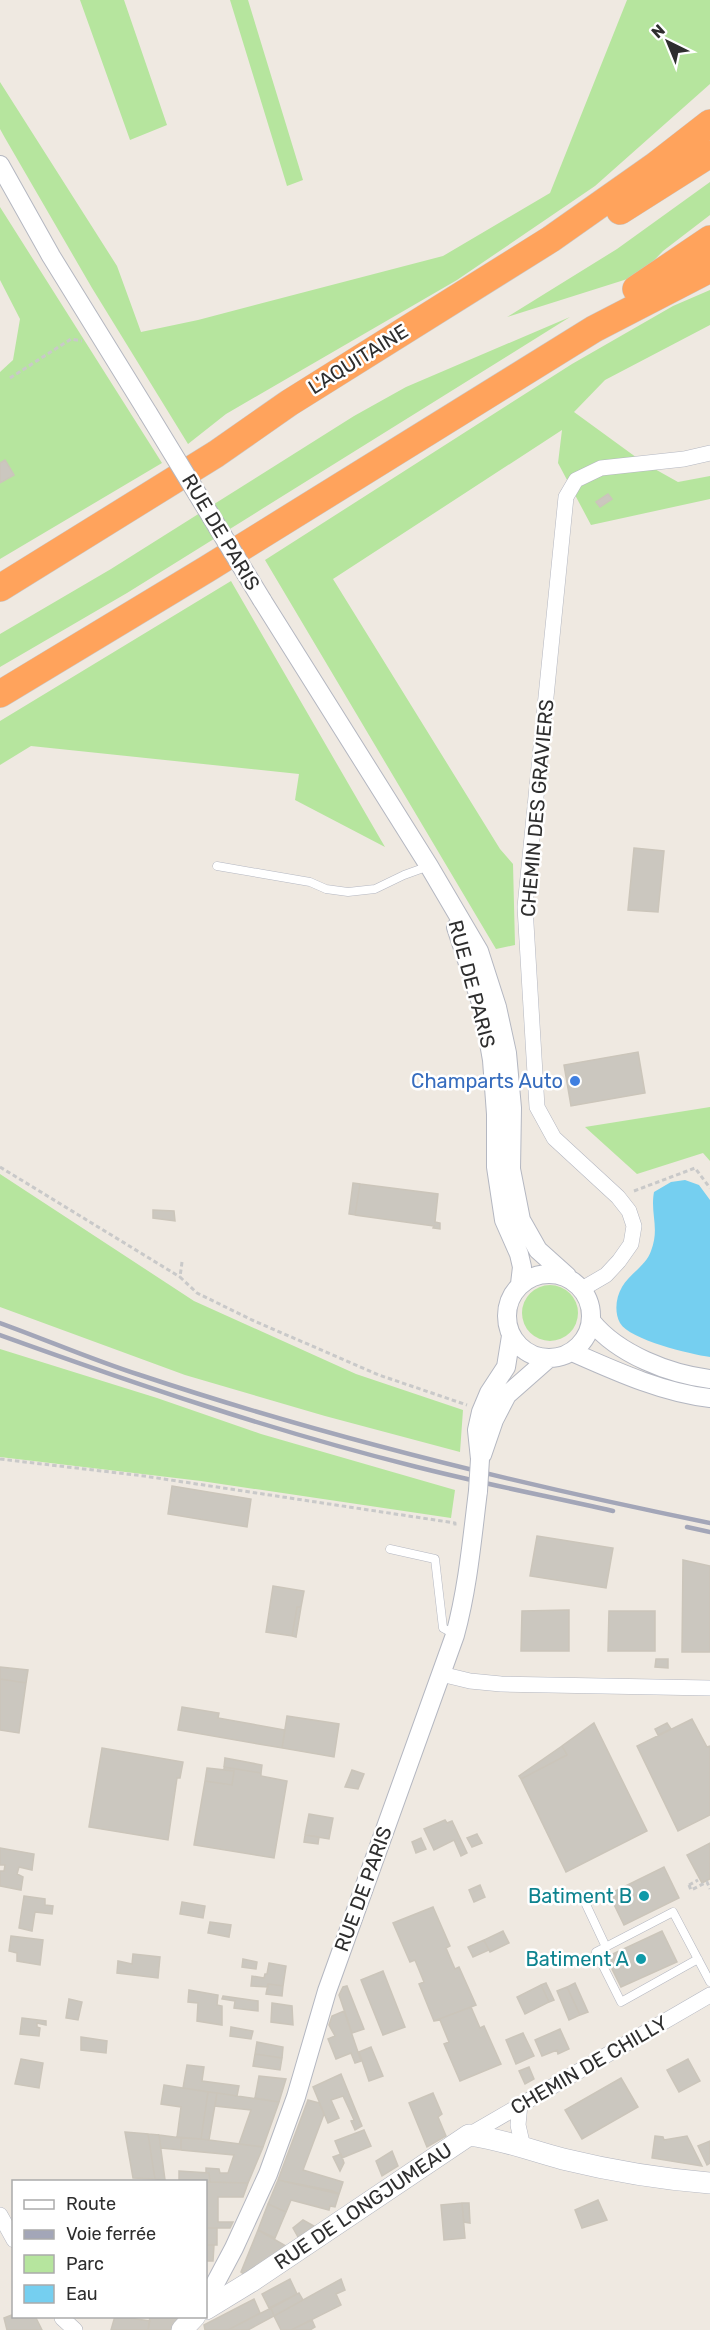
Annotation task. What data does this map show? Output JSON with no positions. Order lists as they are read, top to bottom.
{
  "streets": {
    "highway": ["L'AQUITAINE"],
    "main road": ["RUE DE LONGJUMEAU"],
    "street": ["RUE DE PARIS", "CHEMIN DES GRAVIERS", "CHEMIN DE CHILLY"]
  },
  "crossings": [
    ["RUE DE PARIS", "CHEMIN DES GRAVIERS"],
    ["CHEMIN DE CHILLY", "RUE DE LONGJUMEAU"]
  ],
  "places": ["Champarts Auto", "Batiment B", "Batiment A"],
  "legend": [
    "Route",
    "Voie ferrée",
    "Parc",
    "Eau"
  ],
  "north": "top left"
}
